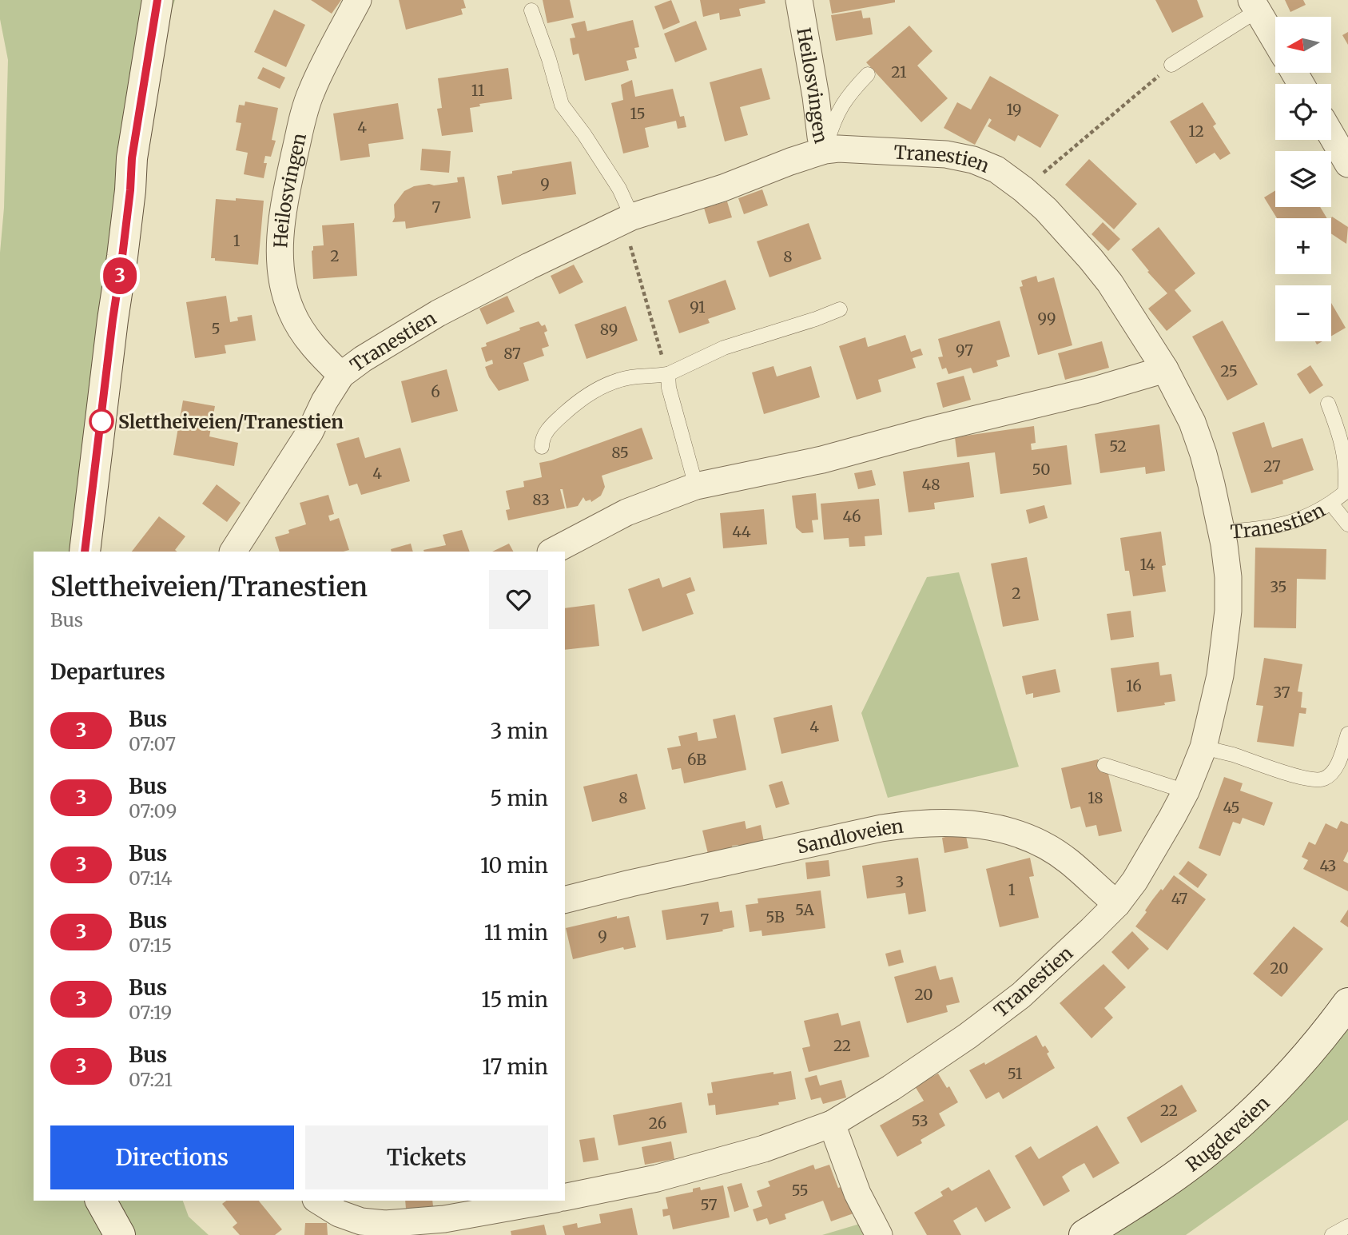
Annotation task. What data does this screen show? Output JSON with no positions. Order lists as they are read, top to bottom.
{
  "streets": {
    "street": [
      "Heilosvingen",
      "Tranestien",
      "Sandloveien",
      "Rugdeveien"
    ]
  },
  "crossings": [
    ["Heilosvingen", "Tranestien"],
    ["Tranestien", "Sandloveien"]
  ],
  "places": ["Slettheiveien/Tranestien"],
  "lines": ["bus line 3"],
  "house_numbers": [
    "21",
    "11",
    "19",
    "15",
    "4",
    "12",
    "9",
    "7",
    "1",
    "2",
    "8",
    "91",
    "99",
    "5",
    "89",
    "97",
    "87",
    "25",
    "6",
    "52",
    "85",
    "27",
    "50",
    "4",
    "48",
    "83",
    "46",
    "44",
    "14",
    "35",
    "2",
    "16",
    "37",
    "4",
    "6B",
    "8",
    "18",
    "45",
    "43",
    "3",
    "1",
    "47",
    "5A",
    "5B",
    "7",
    "9",
    "20",
    "20",
    "22",
    "51",
    "22",
    "53",
    "26",
    "55",
    "57"
  ],
  "north": "left",
  "page": {
    "on_map": "3",
    "map_buttons": ["+", "−"],
    "heading": [
      ["Slettheiveien/Tranestien", "Bus"],
      "Departures"
    ],
    "list": [
      {
        "mark": "3",
        "name": "Bus",
        "note": "07:07",
        "value": "3 min"
      },
      {
        "mark": "3",
        "name": "Bus",
        "note": "07:09",
        "value": "5 min"
      },
      {
        "mark": "3",
        "name": "Bus",
        "note": "07:14",
        "value": "10 min"
      },
      {
        "mark": "3",
        "name": "Bus",
        "note": "07:15",
        "value": "11 min"
      },
      {
        "mark": "3",
        "name": "Bus",
        "note": "07:19",
        "value": "15 min"
      },
      {
        "mark": "3",
        "name": "Bus",
        "note": "07:21",
        "value": "17 min"
      }
    ],
    "buttons": ["Directions", "Tickets"]
  }
}
